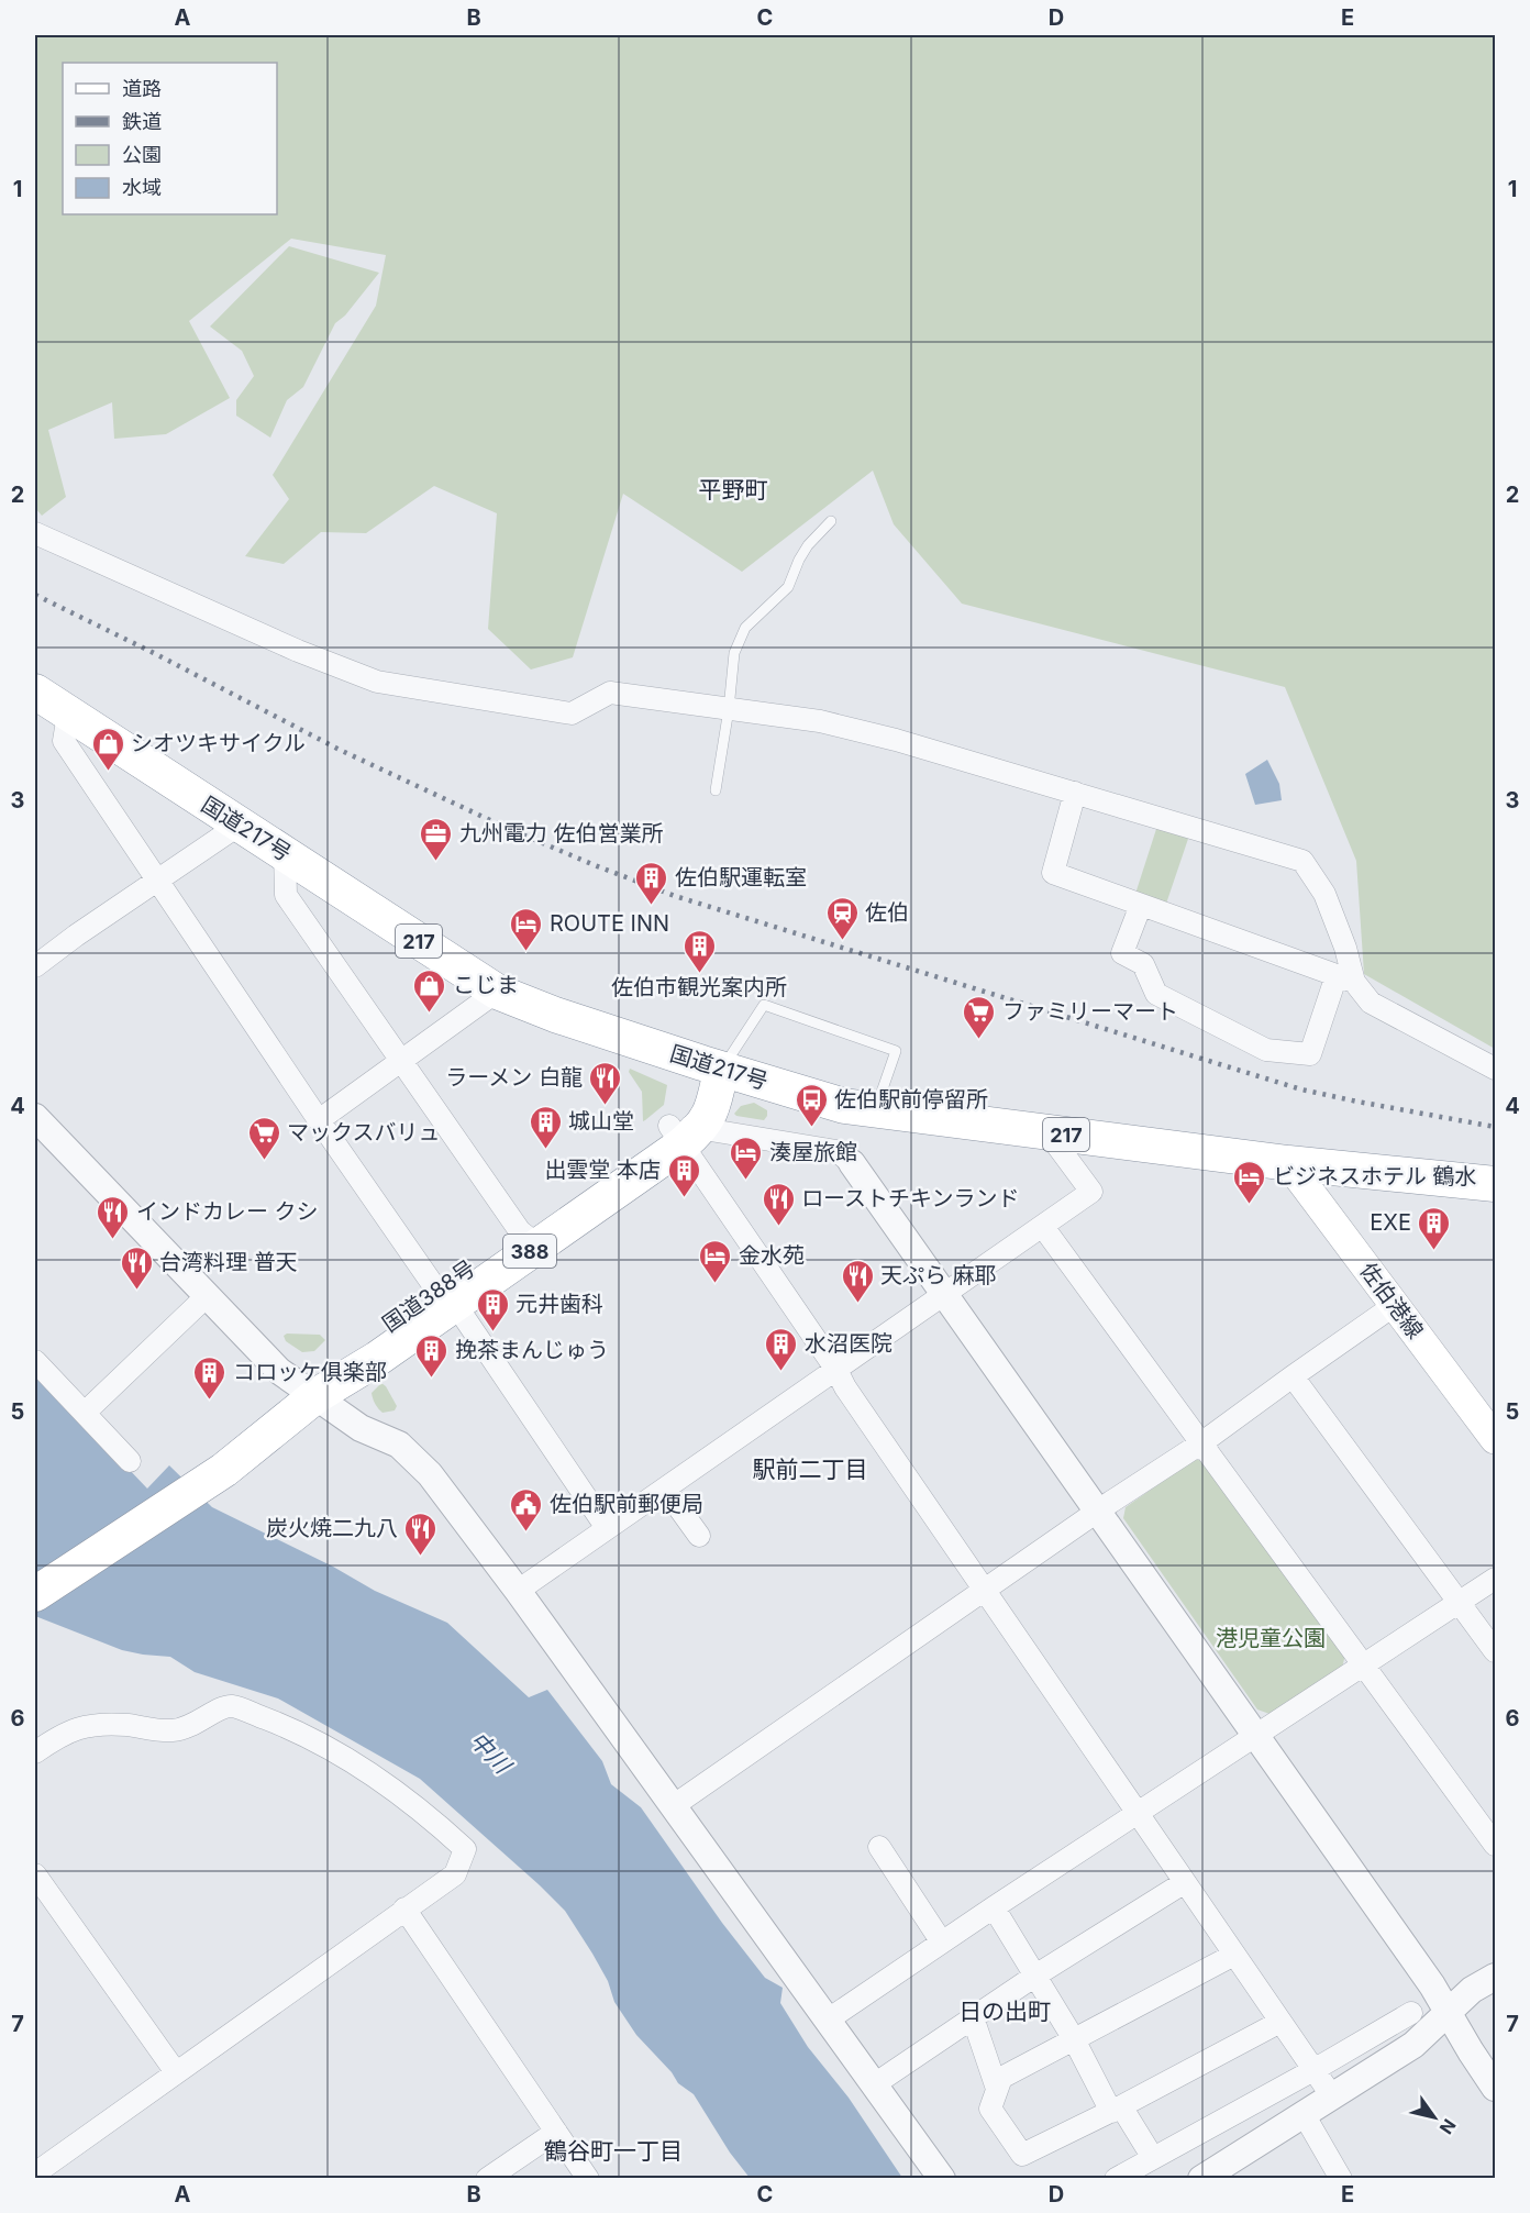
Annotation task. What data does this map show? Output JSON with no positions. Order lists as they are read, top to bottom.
{
  "streets": {
    "highway": [
      "国道217号",
      "217",
      "388",
      "国道388号"
    ],
    "main road": ["佐伯港線"]
  },
  "crossings": [
    ["国道217号", "国道388号"],
    ["国道217号", "佐伯港線"]
  ],
  "districts": [
    "平野町",
    "駅前二丁目",
    "日の出町",
    "鶴谷町一丁目"
  ],
  "water": ["中川"],
  "parks": ["港児童公園"],
  "places": {
    "shop": ["シオツキサイクル", "こじま"],
    "office": ["九州電力 佐伯営業所"],
    "building": [
      "佐伯駅運転室",
      "佐伯市観光案内所",
      "城山堂",
      "出雲堂 本店",
      "EXE",
      "元井歯科",
      "水沼医院",
      "挽茶まんじゅう",
      "コロッケ俱楽部"
    ],
    "station": ["佐伯"],
    "hotel": [
      "ROUTE INN",
      "湊屋旅館",
      "ビジネスホテル 鶴水",
      "金水苑"
    ],
    "supermarket": ["ファミリーマート", "マックスバリュ"],
    "restaurant": [
      "ラーメン 白龍",
      "ローストチキンランド",
      "インドカレー クシ",
      "台湾料理 普天",
      "天ぷら 麻耶",
      "炭火焼二九八"
    ],
    "bus stop": ["佐伯駅前停留所"],
    "public building": ["佐伯駅前郵便局"]
  },
  "legend": [
    "道路",
    "鉄道",
    "公園",
    "水域"
  ],
  "north": "bottom right",
  "grid": {
    "columns": [
      "A",
      "B",
      "C",
      "D",
      "E"
    ],
    "rows": [
      "1",
      "2",
      "3",
      "4",
      "5",
      "6",
      "7"
    ]
  }
}
